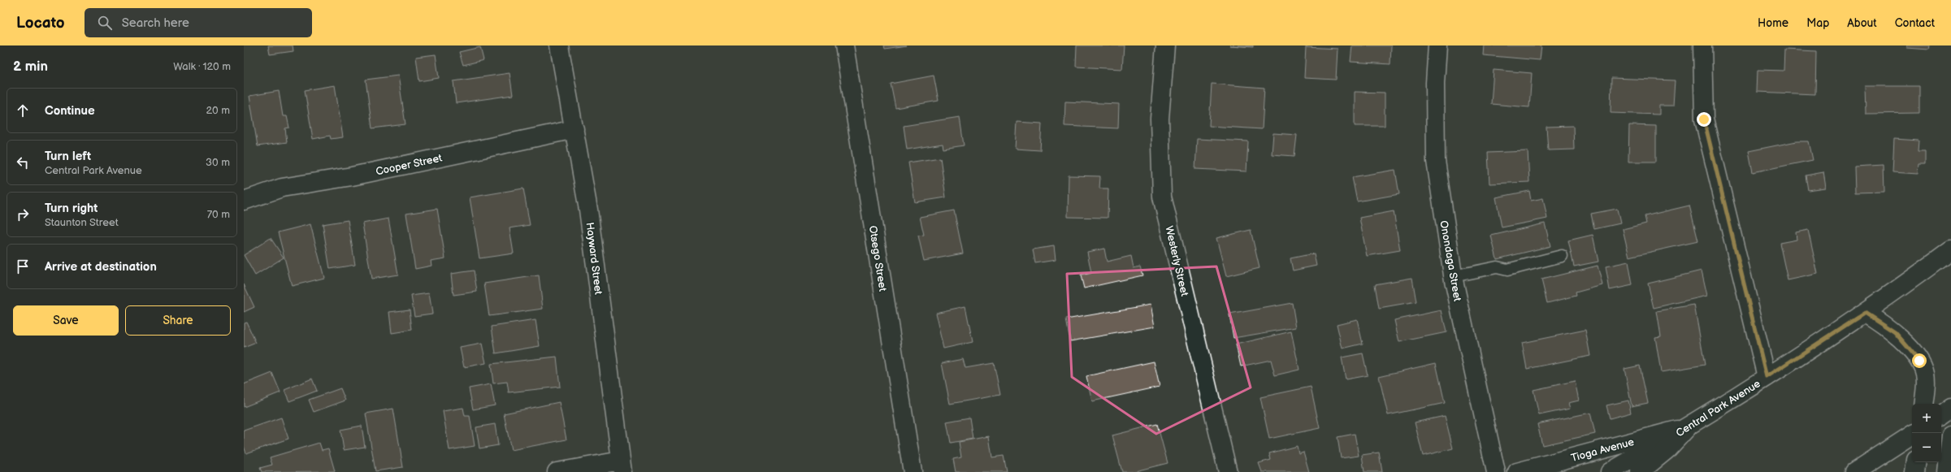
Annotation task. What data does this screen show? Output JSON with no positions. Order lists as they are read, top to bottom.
{
  "streets": {
    "main road": [
      "Cooper Street",
      "Hayward Street",
      "Otsego Street",
      "Westerly Street",
      "Onondaga Street",
      "Central Park Avenue",
      "Tioga Avenue"
    ]
  },
  "crossings": [
    ["Cooper Street", "Hayward Street"],
    ["Central Park Avenue", "Tioga Avenue"]
  ],
  "page": {
    "header": "Locato",
    "search": "Search here",
    "nav": [
      "Home",
      "Map",
      "About",
      "Contact"
    ],
    "heading": ["2 min", "Walk · 120 m"],
    "list": [
      ["Continue", "20 m"],
      ["Turn left", "Central Park Avenue", "30 m"],
      ["Turn right", "Staunton Street", "70 m"],
      "Arrive at destination"
    ],
    "buttons": ["Save", "Share"],
    "map_buttons": ["+", "−"]
  }
}
